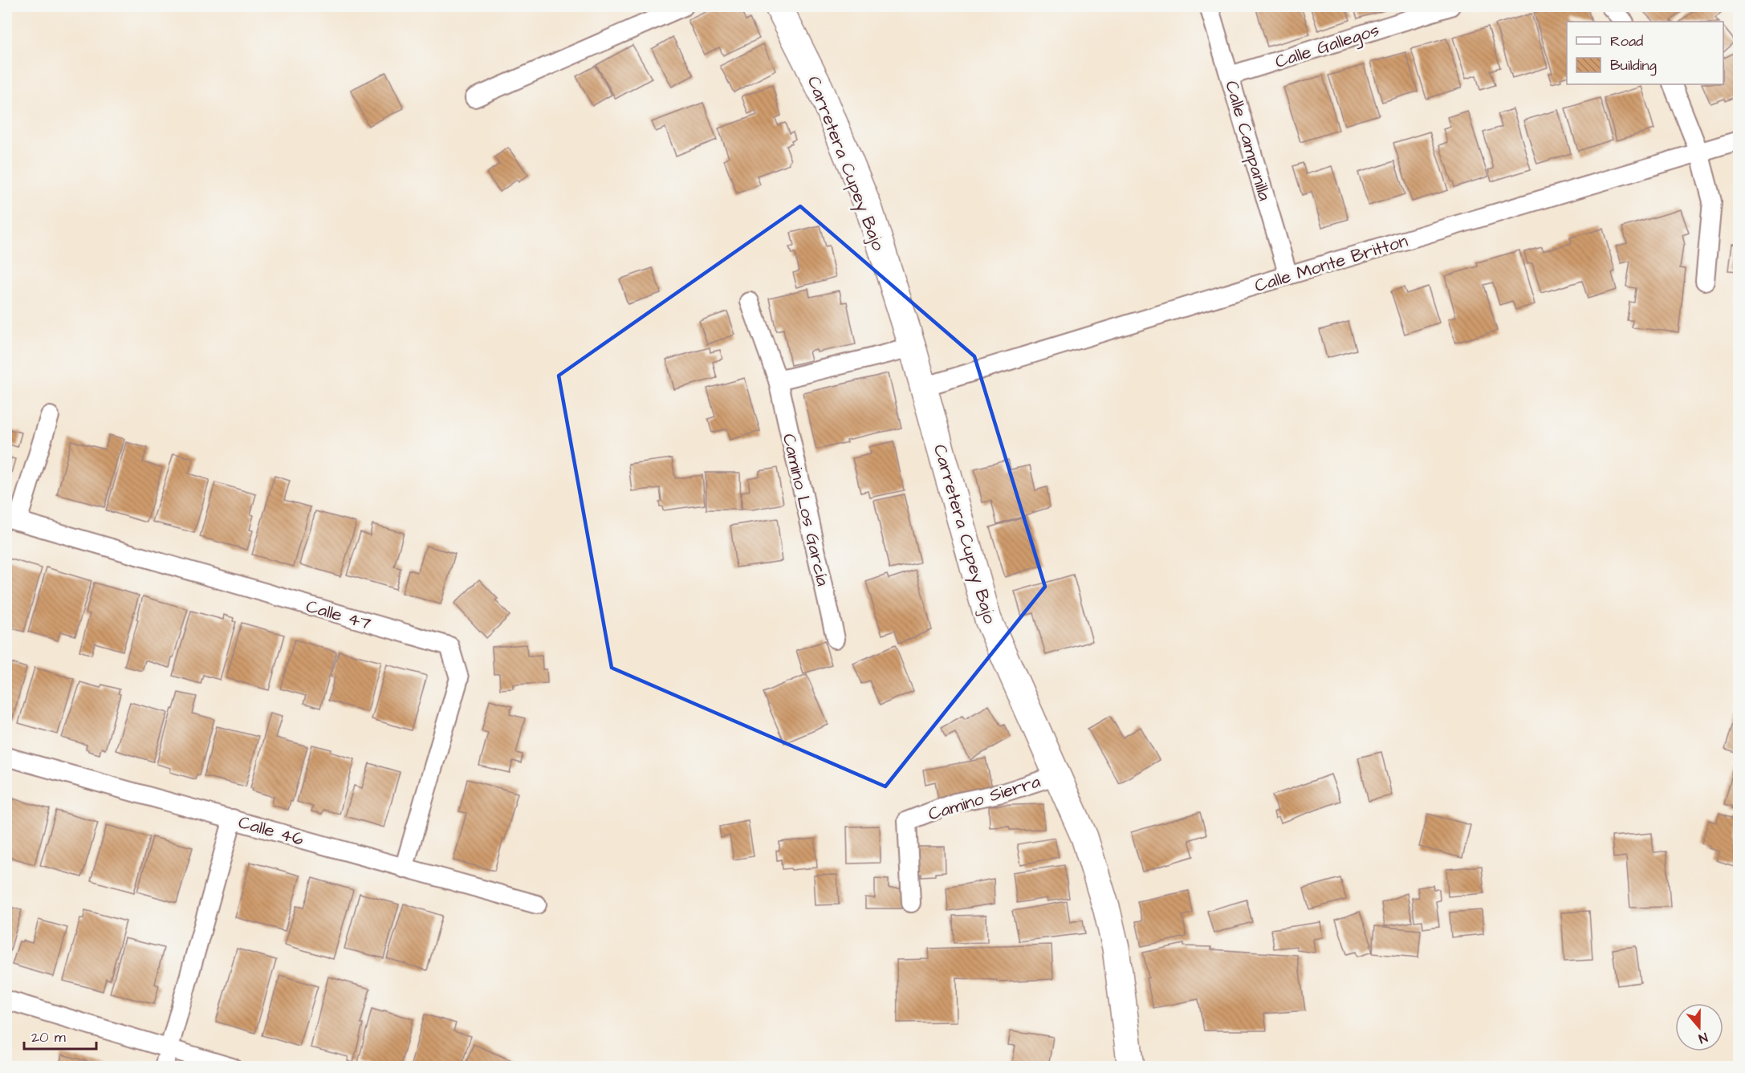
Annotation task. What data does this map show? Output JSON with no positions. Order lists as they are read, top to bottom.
{
  "streets": {
    "street": [
      "Calle Gallegos",
      "Calle Campanilla",
      "Carretera Cupey Bajo",
      "Calle Monte Britton",
      "Camino Los García",
      "Calle 47",
      "Camino Sierra",
      "Calle 46"
    ]
  },
  "crossings": [
    ["Calle Gallegos", "Calle Campanilla"],
    ["Calle Campanilla", "Calle Monte Britton"],
    ["Carretera Cupey Bajo", "Calle Monte Britton"],
    ["Carretera Cupey Bajo", "Camino Sierra"],
    ["Calle 47", "Calle 46"]
  ],
  "legend": ["Road", "Building"],
  "scale_bar": "20 m",
  "north": "bottom"
}
